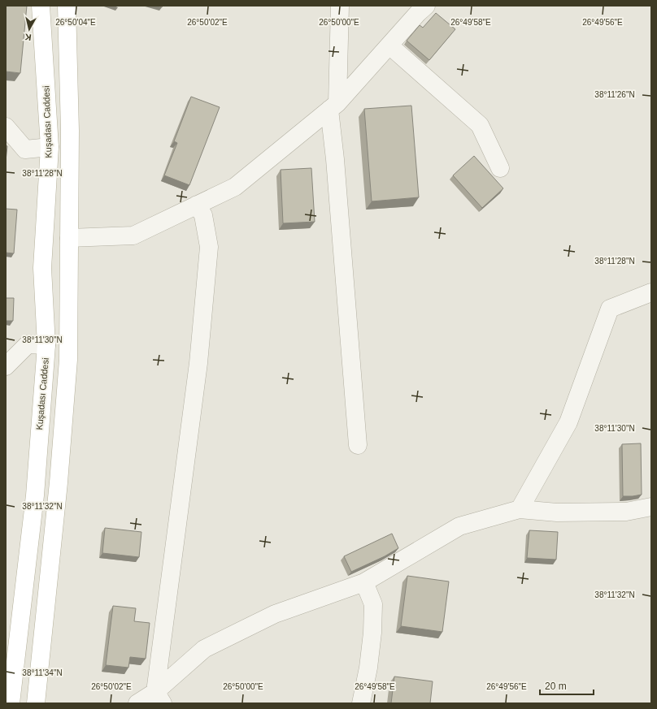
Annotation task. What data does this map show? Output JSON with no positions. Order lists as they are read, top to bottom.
{
  "streets": {
    "main road": ["Kuşadası Caddesi"]
  },
  "scale_bar": "20 m",
  "north": "bottom",
  "coordinates": [
    "26°50'04\"E",
    "26°50'02\"E",
    "26°50'00\"E",
    "26°49'58\"E",
    "26°49'56\"E",
    "38°11'26\"N",
    "38°11'28\"N",
    "38°11'30\"N",
    "38°11'32\"N",
    "38°11'34\"N"
  ]
}
